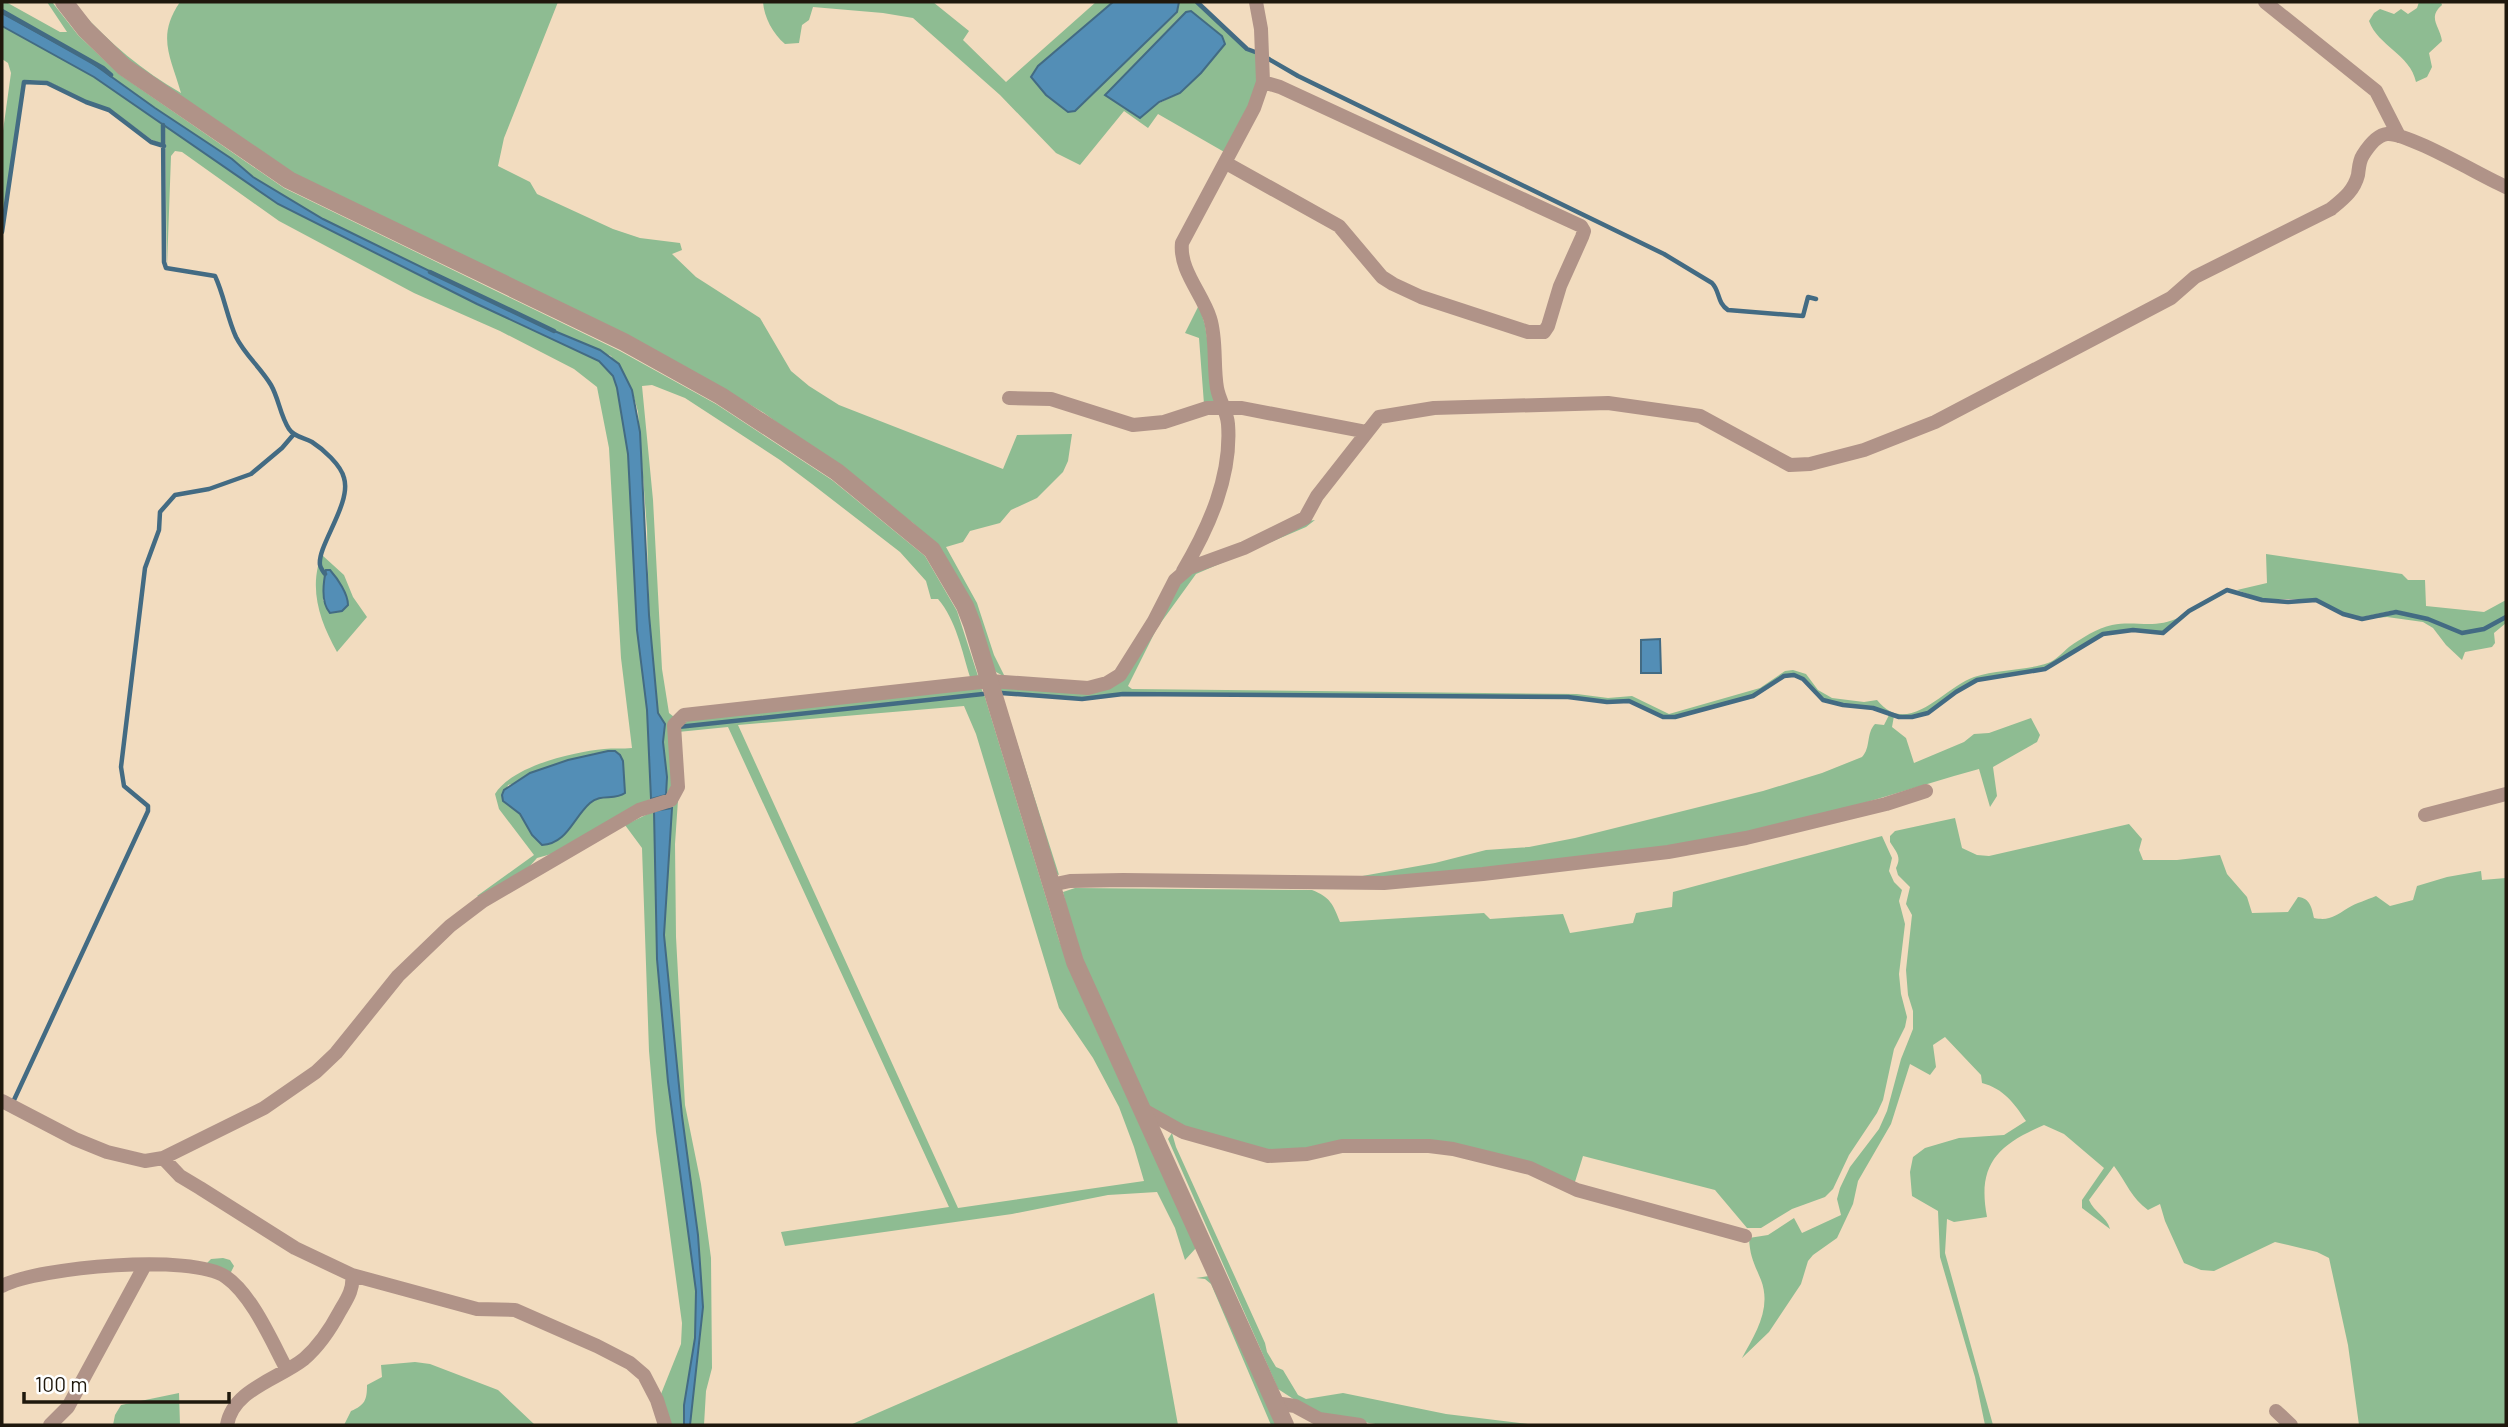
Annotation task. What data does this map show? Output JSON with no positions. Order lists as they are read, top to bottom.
{
  "scale_bar": "100 m"
}
